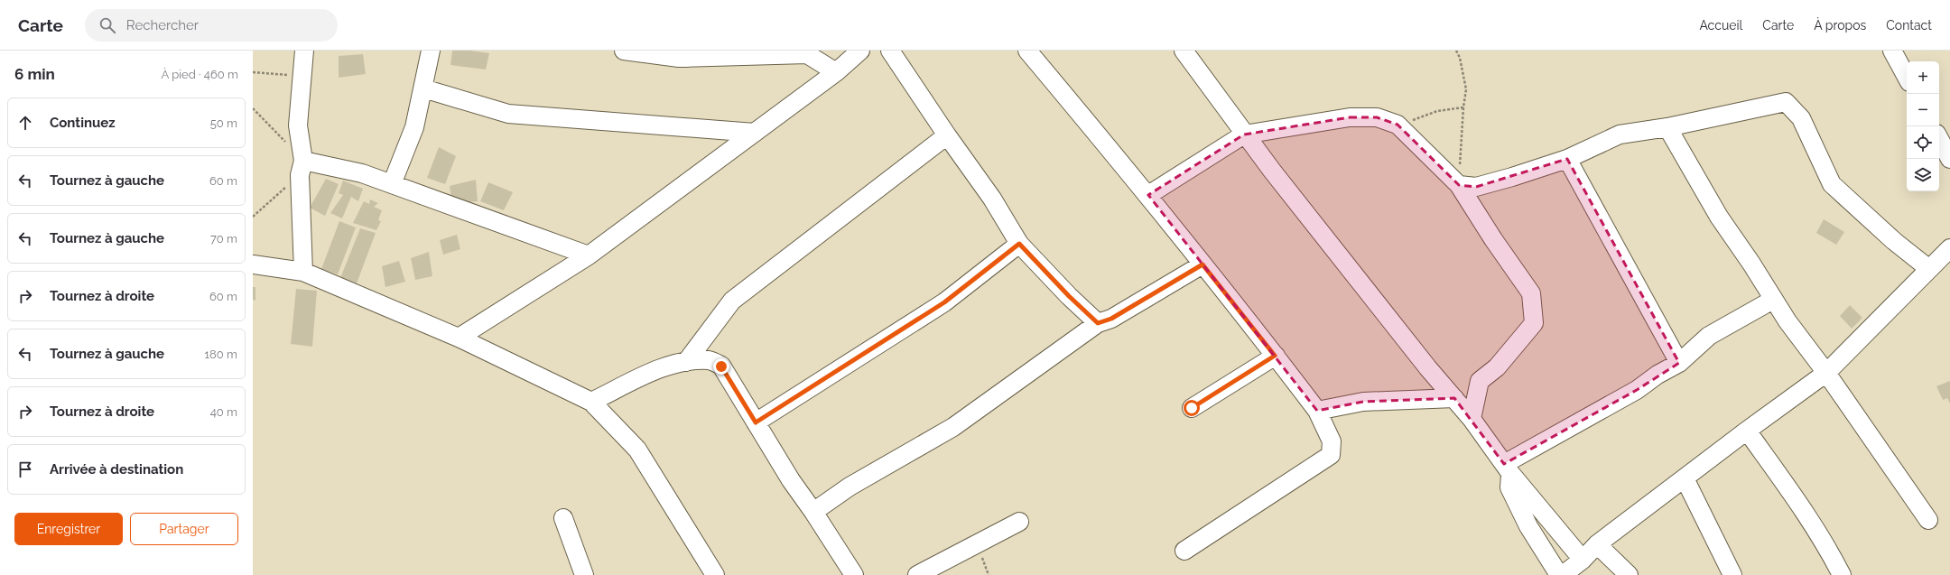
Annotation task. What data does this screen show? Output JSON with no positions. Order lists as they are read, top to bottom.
{
  "page": {
    "header": "Carte",
    "search": "Rechercher",
    "nav": [
      "Accueil",
      "Carte",
      "À propos",
      "Contact"
    ],
    "heading": ["6 min", "À pied · 460 m"],
    "map_buttons": ["+", "−"],
    "list": [
      ["Continuez", "50 m"],
      ["Tournez à gauche", "60 m"],
      ["Tournez à gauche", "70 m"],
      ["Tournez à droite", "60 m"],
      ["Tournez à gauche", "180 m"],
      ["Tournez à droite", "40 m"],
      "Arrivée à destination"
    ],
    "buttons": ["Enregistrer", "Partager"]
  }
}
